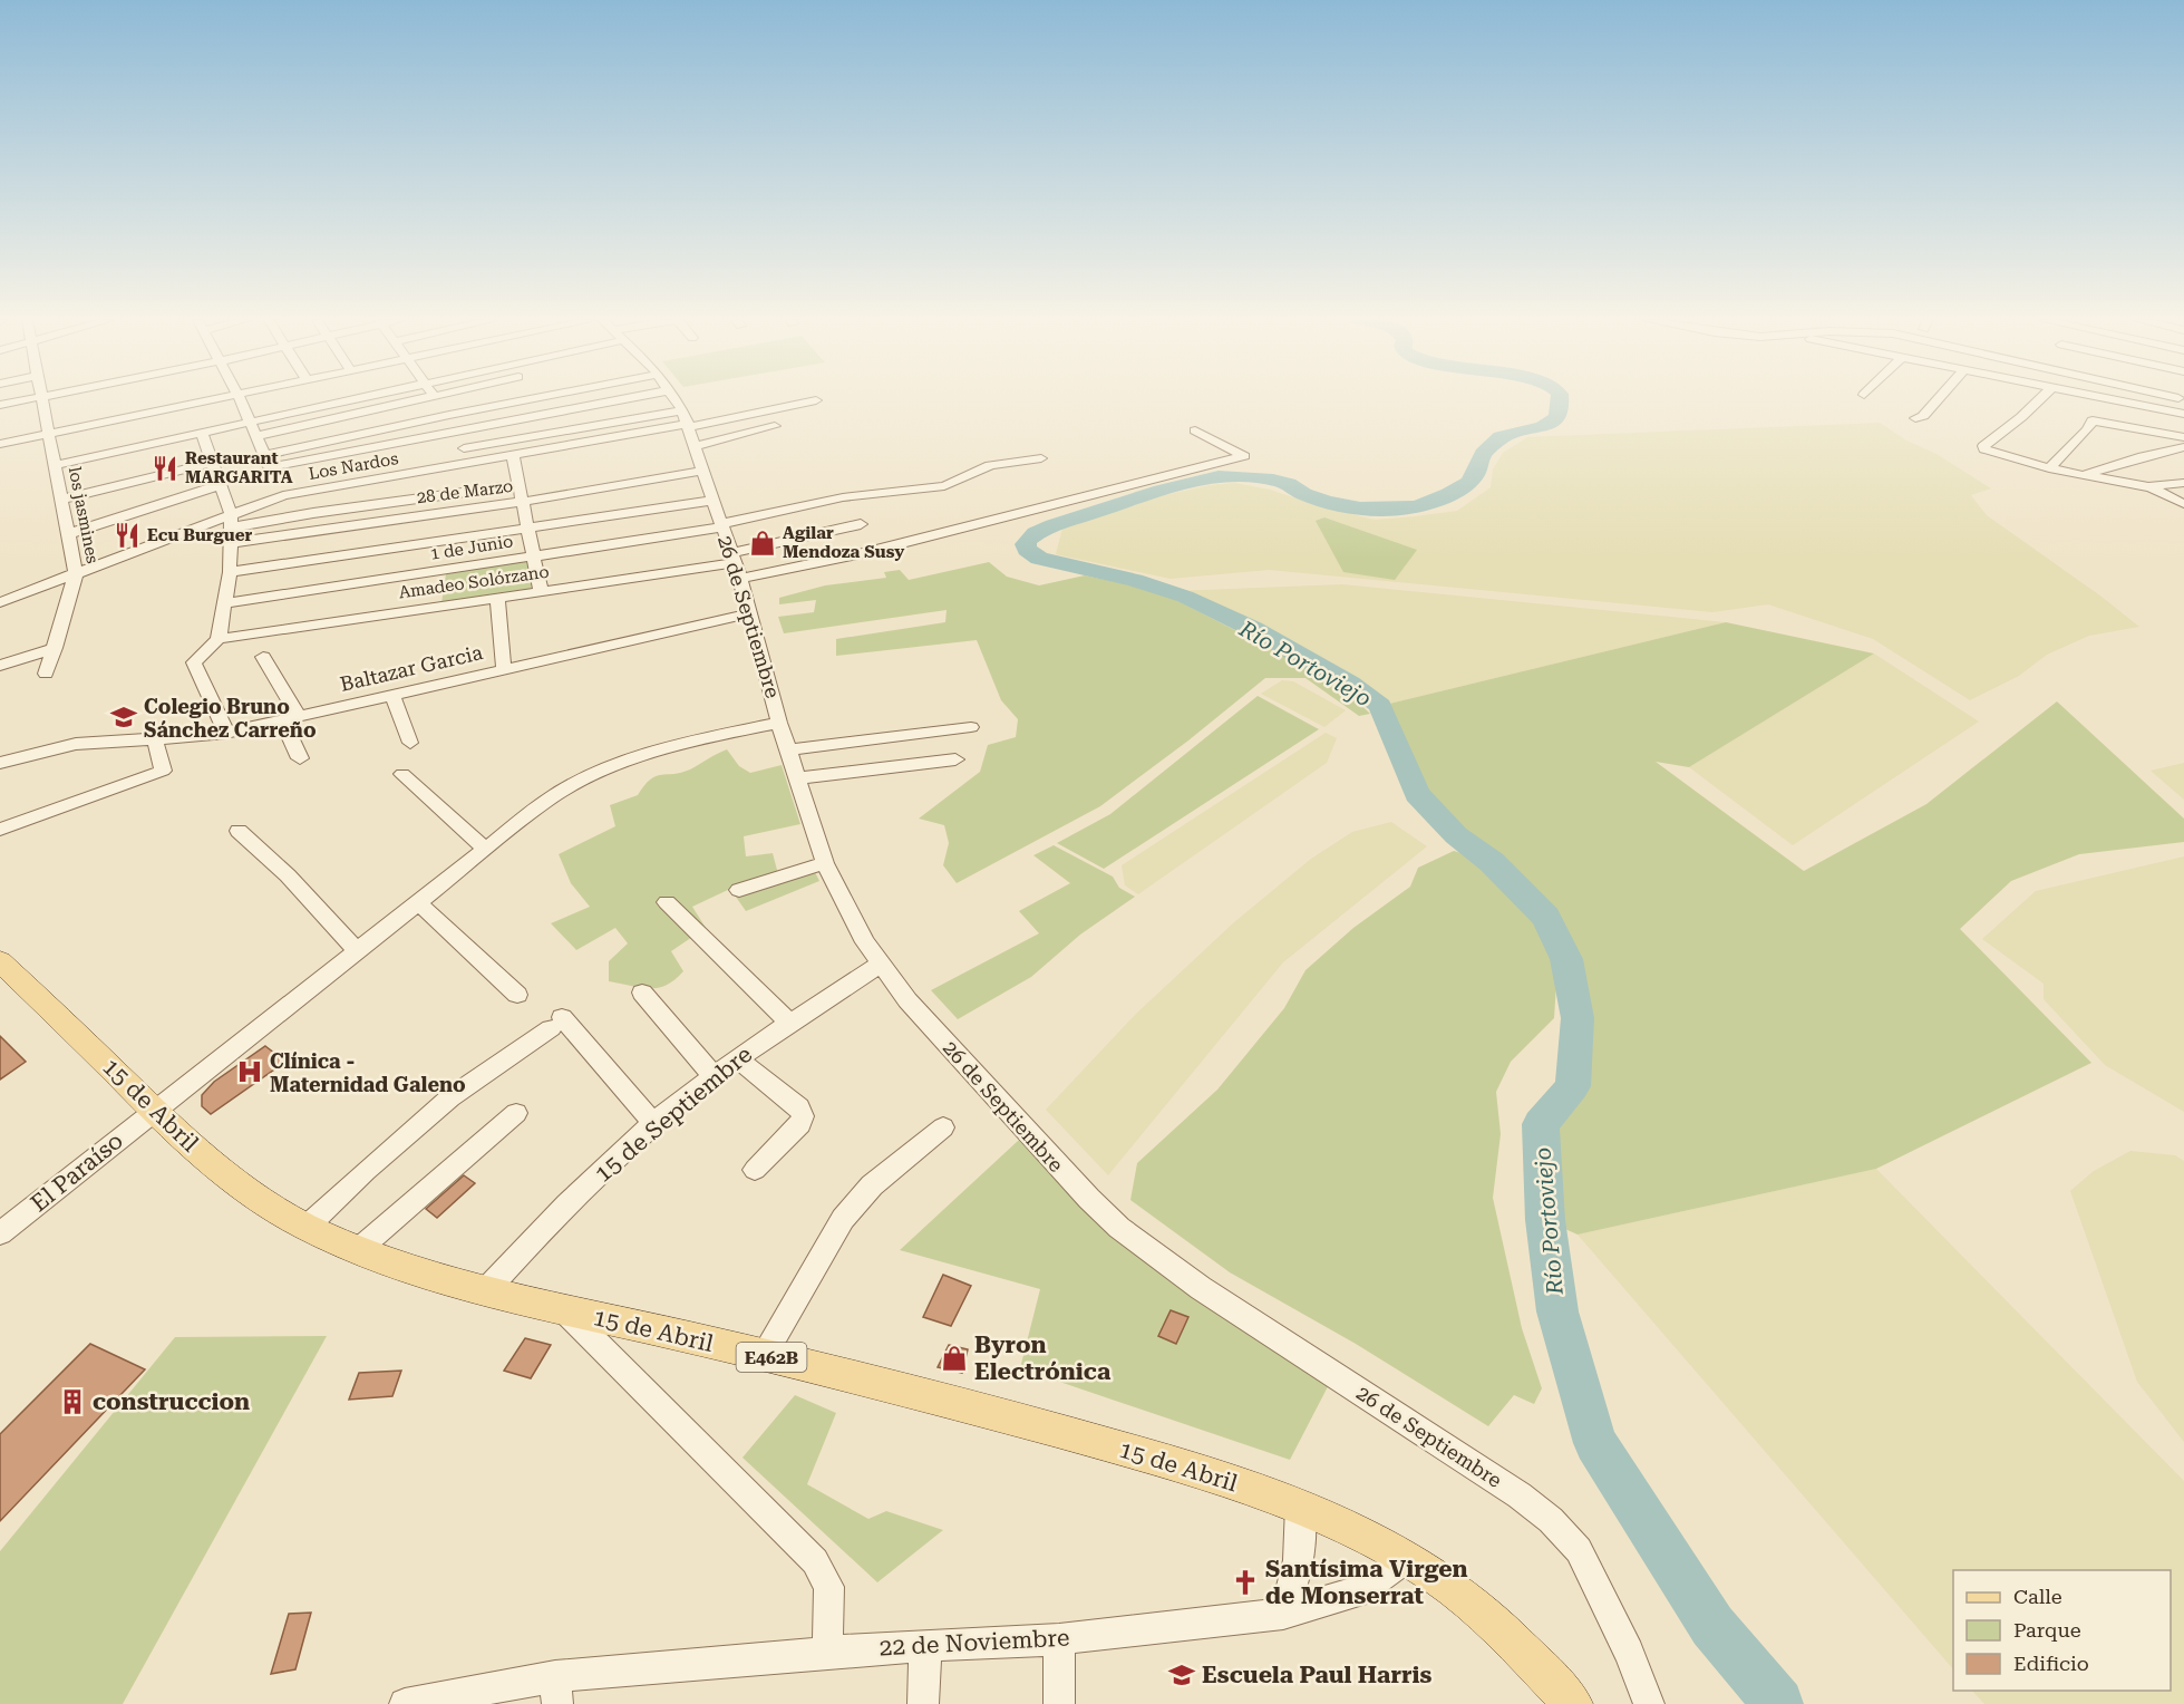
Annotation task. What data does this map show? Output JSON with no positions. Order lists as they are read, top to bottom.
{
  "streets": {
    "main road": ["15 de Abril", "E462B"],
    "street": [
      "Los Nardos",
      "28 de Marzo",
      "los jasmines",
      "1 de Junio",
      "Amadeo Solórzano",
      "26 de Septiembre",
      "Baltazar Garcia",
      "15 de Septiembre",
      "El Paraíso",
      "22 de Noviembre"
    ]
  },
  "crossings": [
    ["Los Nardos", "los jasmines"],
    ["Los Nardos", "26 de Septiembre"],
    ["28 de Marzo", "26 de Septiembre"],
    ["1 de Junio", "26 de Septiembre"],
    ["Amadeo Solórzano", "26 de Septiembre"],
    ["26 de Septiembre", "Baltazar Garcia"],
    ["26 de Septiembre", "15 de Septiembre"],
    ["26 de Septiembre", "El Paraíso"],
    ["15 de Abril", "15 de Septiembre"],
    ["15 de Abril", "El Paraíso"],
    ["15 de Abril", "22 de Noviembre"]
  ],
  "water": ["Río Portoviejo"],
  "places": {
    "restaurant": ["Restaurant MARGARITA", "Ecu Burguer"],
    "shop": ["Agilar Mendoza Susy", "Byron Electrónica"],
    "school or university": ["Colegio Bruno Sánchez Carreño", "Escuela Paul Harris"],
    "hospital": ["Clínica - Maternidad Galeno"],
    "building": ["construccion"],
    "church": ["Santísima Virgen de Monserrat"]
  },
  "legend": ["Calle", "Parque", "Edificio"]
}
